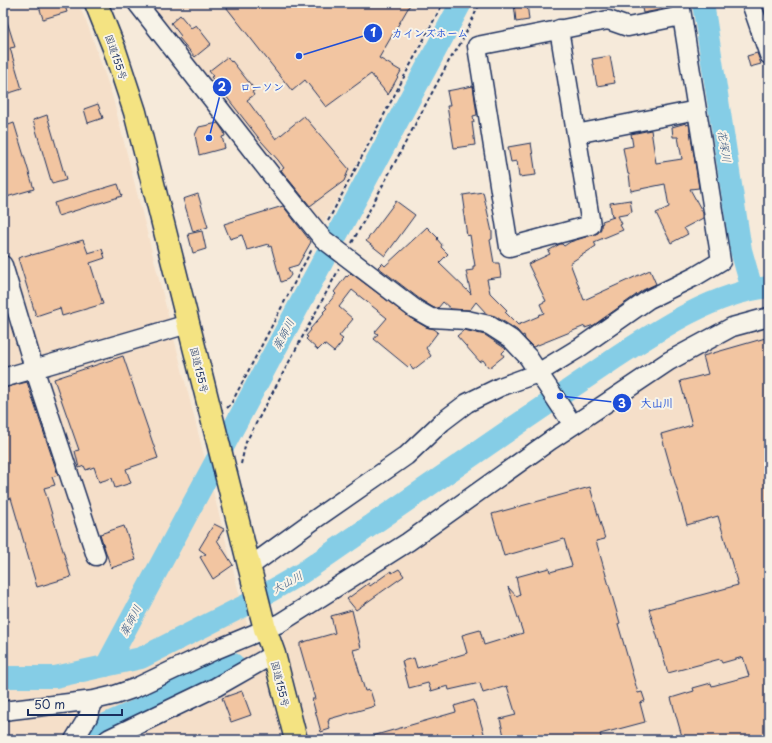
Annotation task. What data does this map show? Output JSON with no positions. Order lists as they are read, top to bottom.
{
  "streets": {
    "highway": ["国道155号"]
  },
  "water": ["花塚川", "薬師川", "大山川"],
  "places": ["カインズホーム", "ローソン", "大山川"],
  "scale_bar": "50 m"
}
